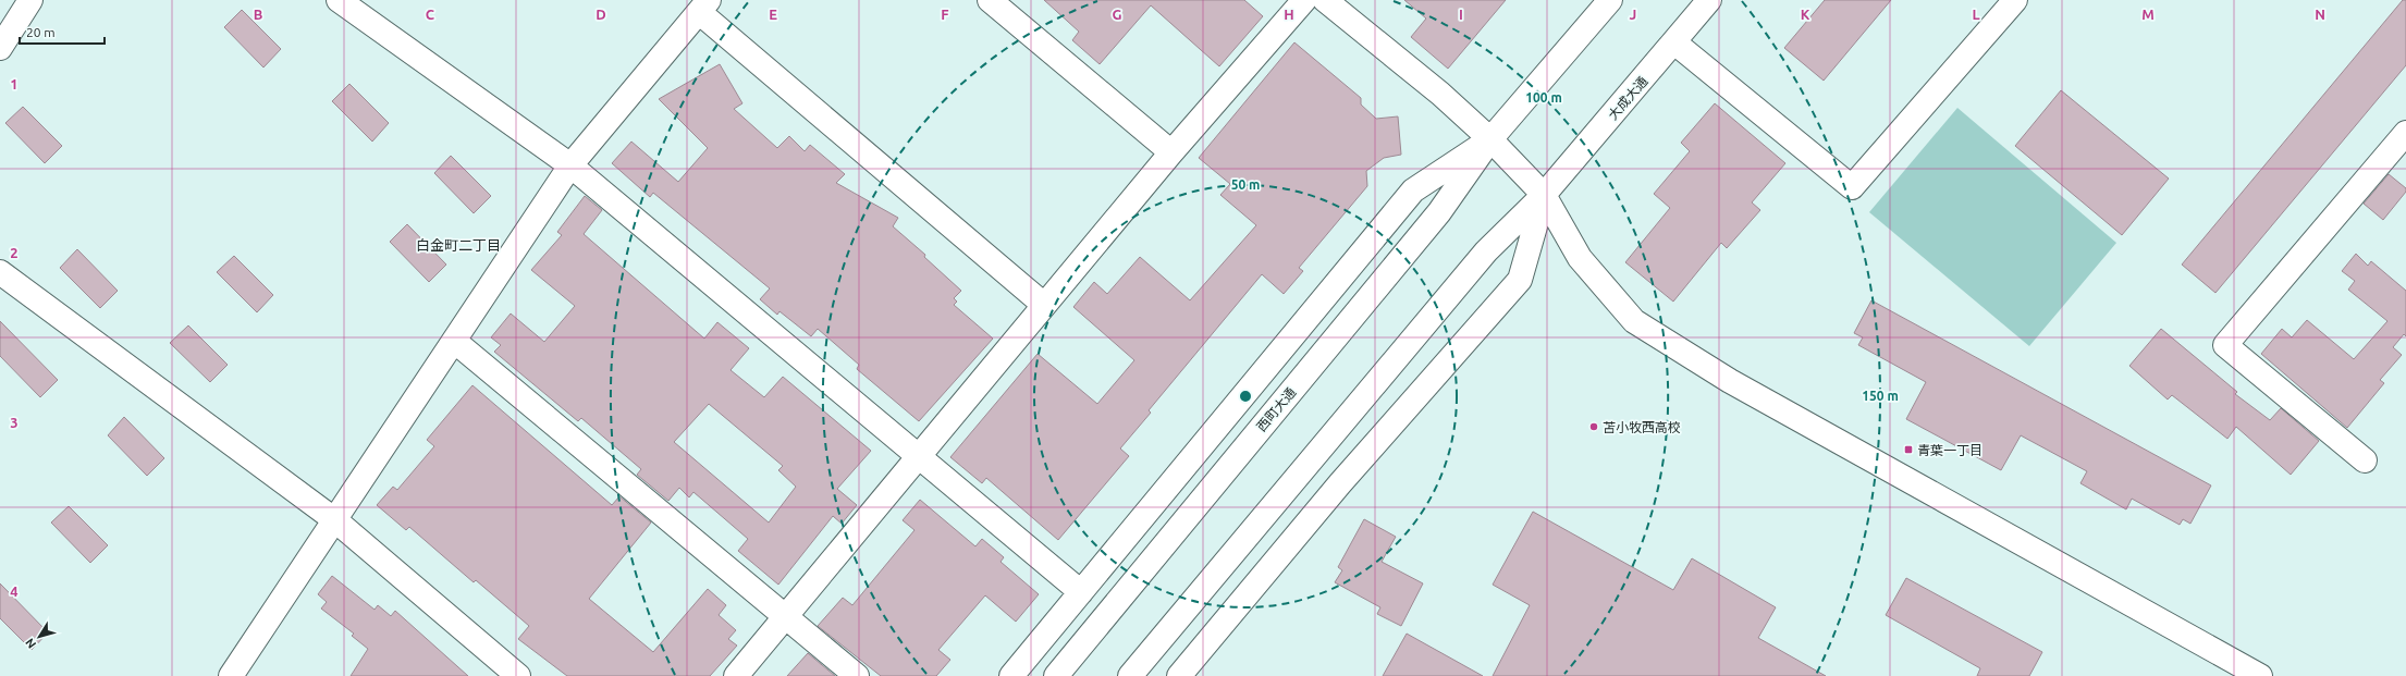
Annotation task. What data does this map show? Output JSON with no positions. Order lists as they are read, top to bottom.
{
  "streets": {
    "street": ["大成大通", "西町大通"]
  },
  "districts": ["白金町二丁目"],
  "places": {
    "other": ["苫小牧西高校"],
    "transit": ["青葉一丁目"]
  },
  "scale_bar": "20 m",
  "north": "bottom left",
  "grid": {
    "columns": [
      "B",
      "C",
      "D",
      "E",
      "F",
      "G",
      "H",
      "I",
      "J",
      "K",
      "L",
      "M",
      "N"
    ],
    "rows": [
      "1",
      "2",
      "3",
      "4"
    ]
  },
  "rings": ["100 m", "50 m", "150 m"]
}
